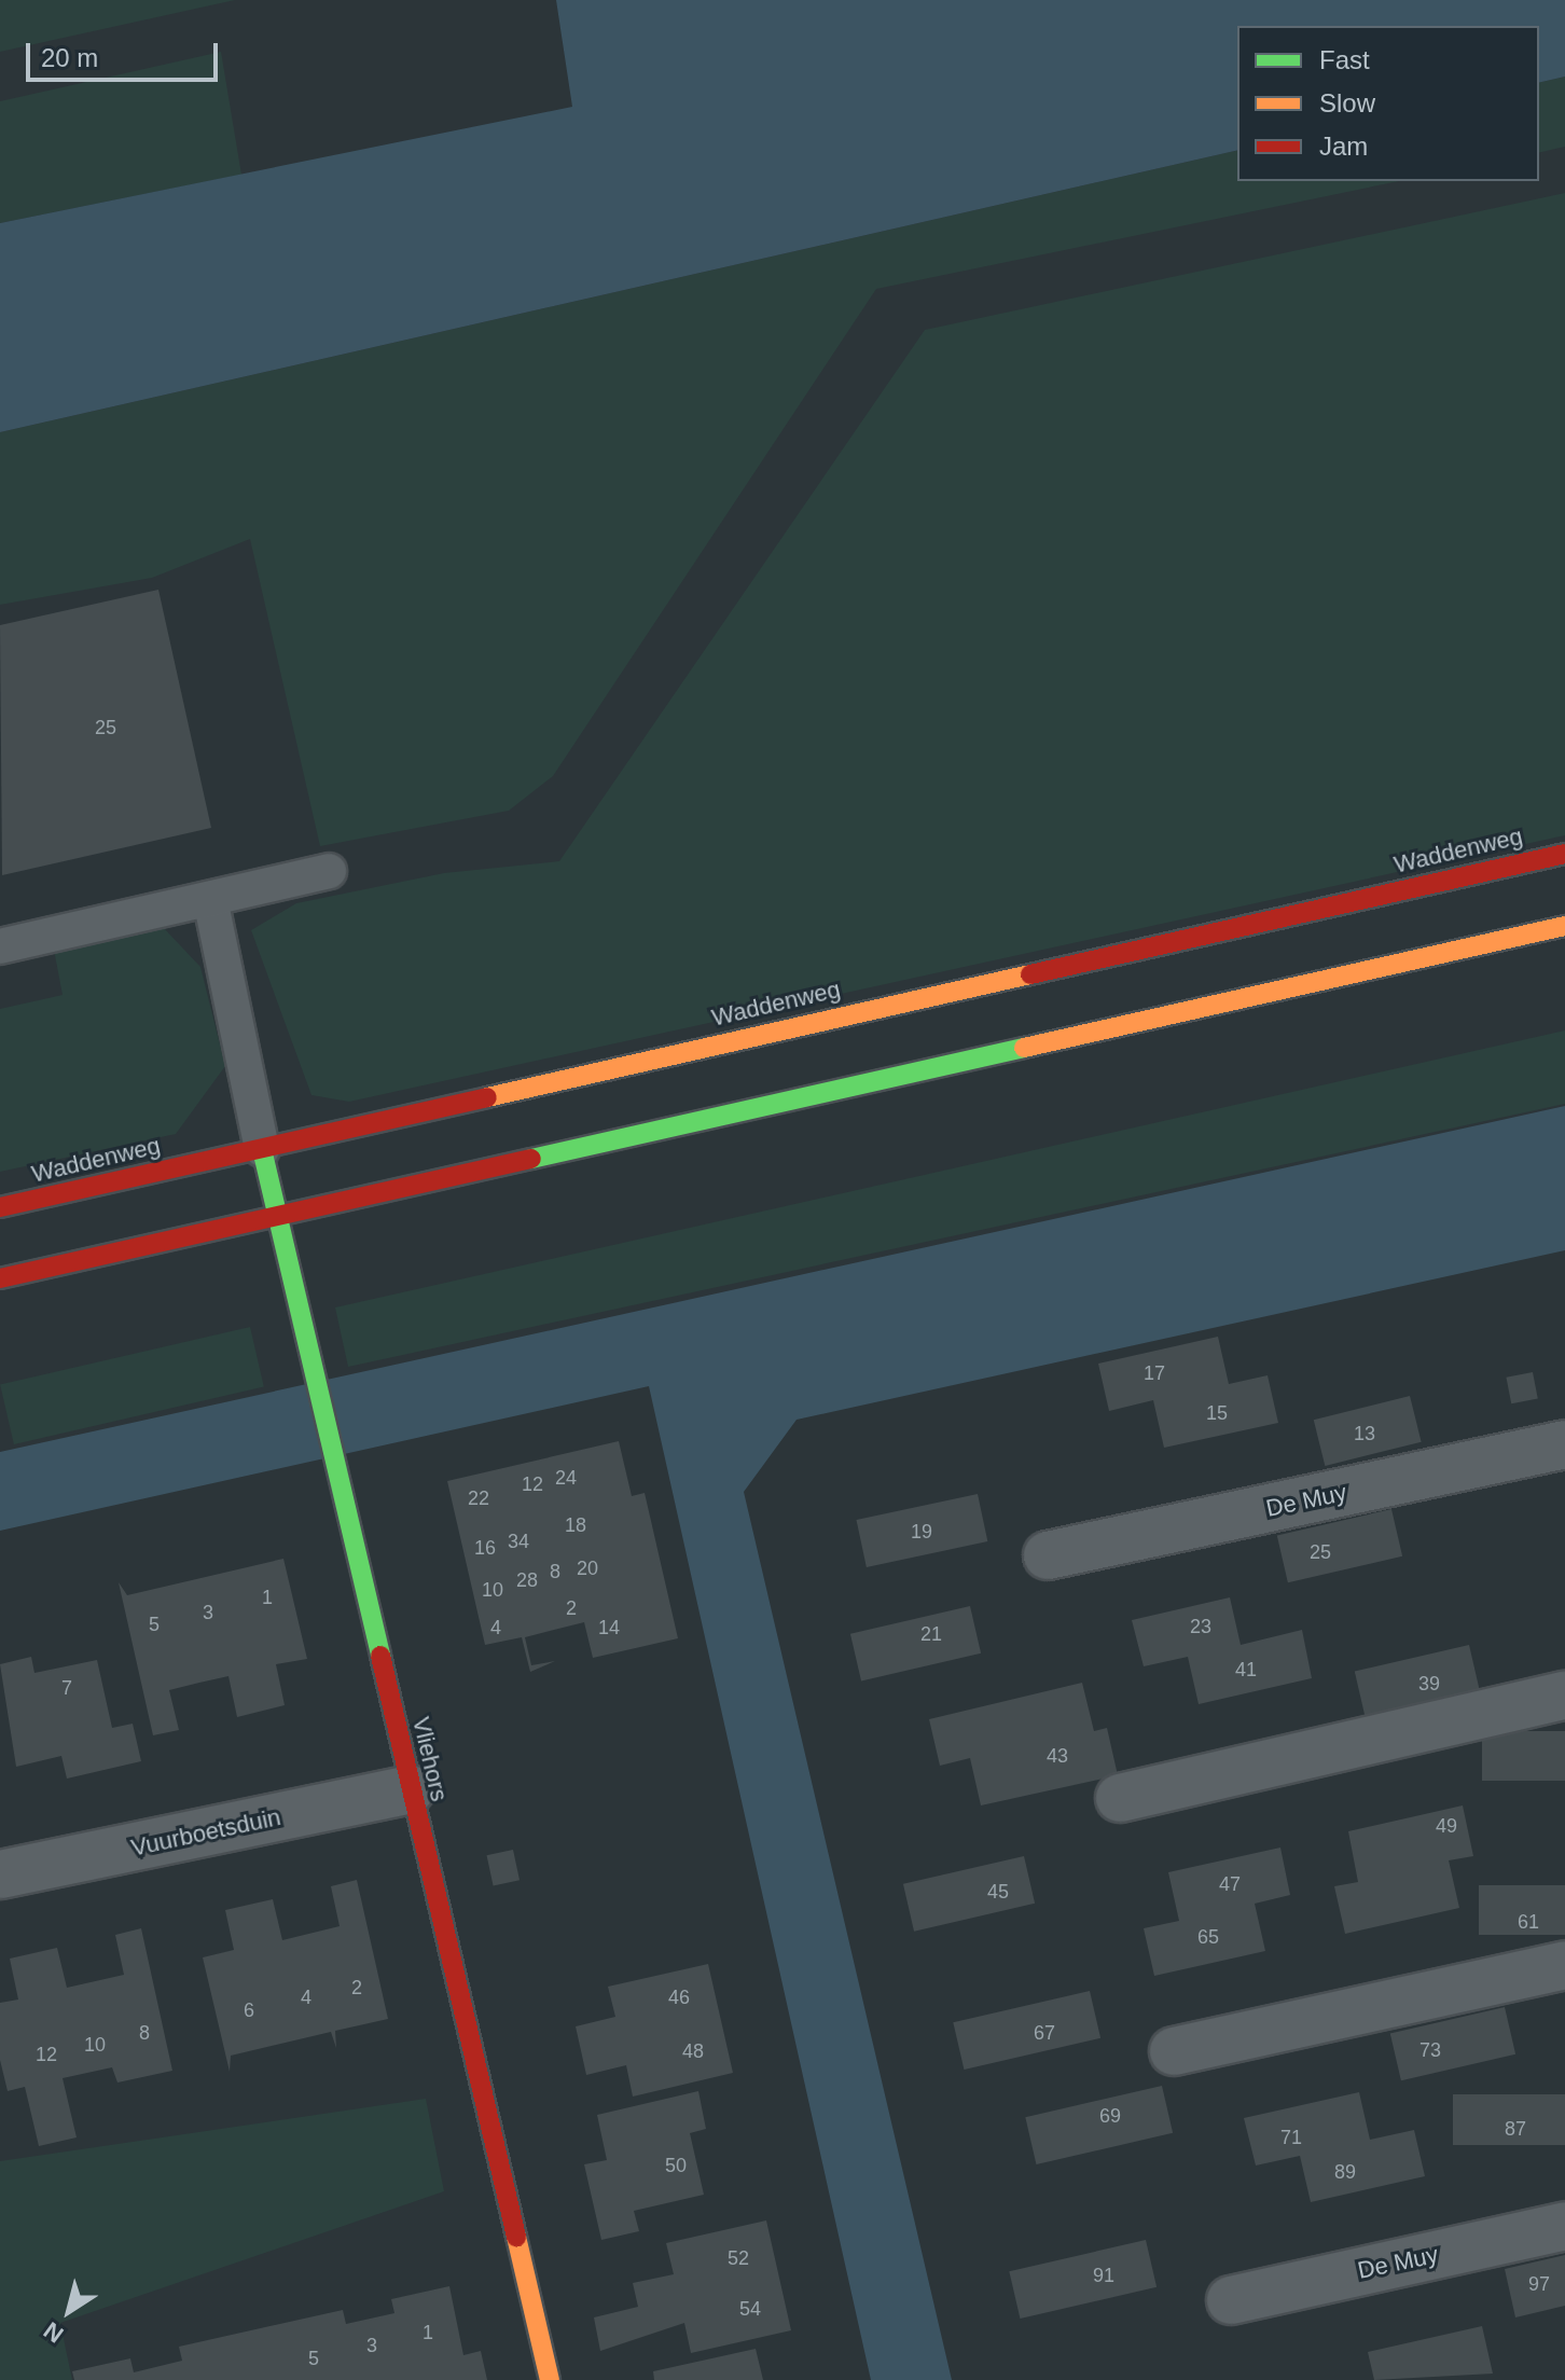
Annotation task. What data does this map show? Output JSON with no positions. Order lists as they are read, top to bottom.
{
  "streets": {
    "street": [
      "Waddenweg",
      "De Muy",
      "Vliehors",
      "Vuurboetsduin"
    ]
  },
  "crossings": [
    ["Waddenweg", "Vliehors"],
    ["Vliehors", "Vuurboetsduin"]
  ],
  "house_numbers": [
    "25",
    "17",
    "15",
    "13",
    "24",
    "12",
    "22",
    "18",
    "19",
    "34",
    "16",
    "25",
    "20",
    "8",
    "28",
    "10",
    "1",
    "2",
    "3",
    "5",
    "23",
    "4",
    "14",
    "21",
    "41",
    "39",
    "7",
    "43",
    "49",
    "47",
    "45",
    "61",
    "65",
    "2",
    "4",
    "46",
    "6",
    "8",
    "67",
    "10",
    "73",
    "48",
    "12",
    "69",
    "87",
    "71",
    "50",
    "89",
    "52",
    "91",
    "97",
    "54",
    "1",
    "3",
    "5"
  ],
  "legend": ["Fast", "Slow", "Jam"],
  "scale_bar": "20 m",
  "north": "bottom left"
}
